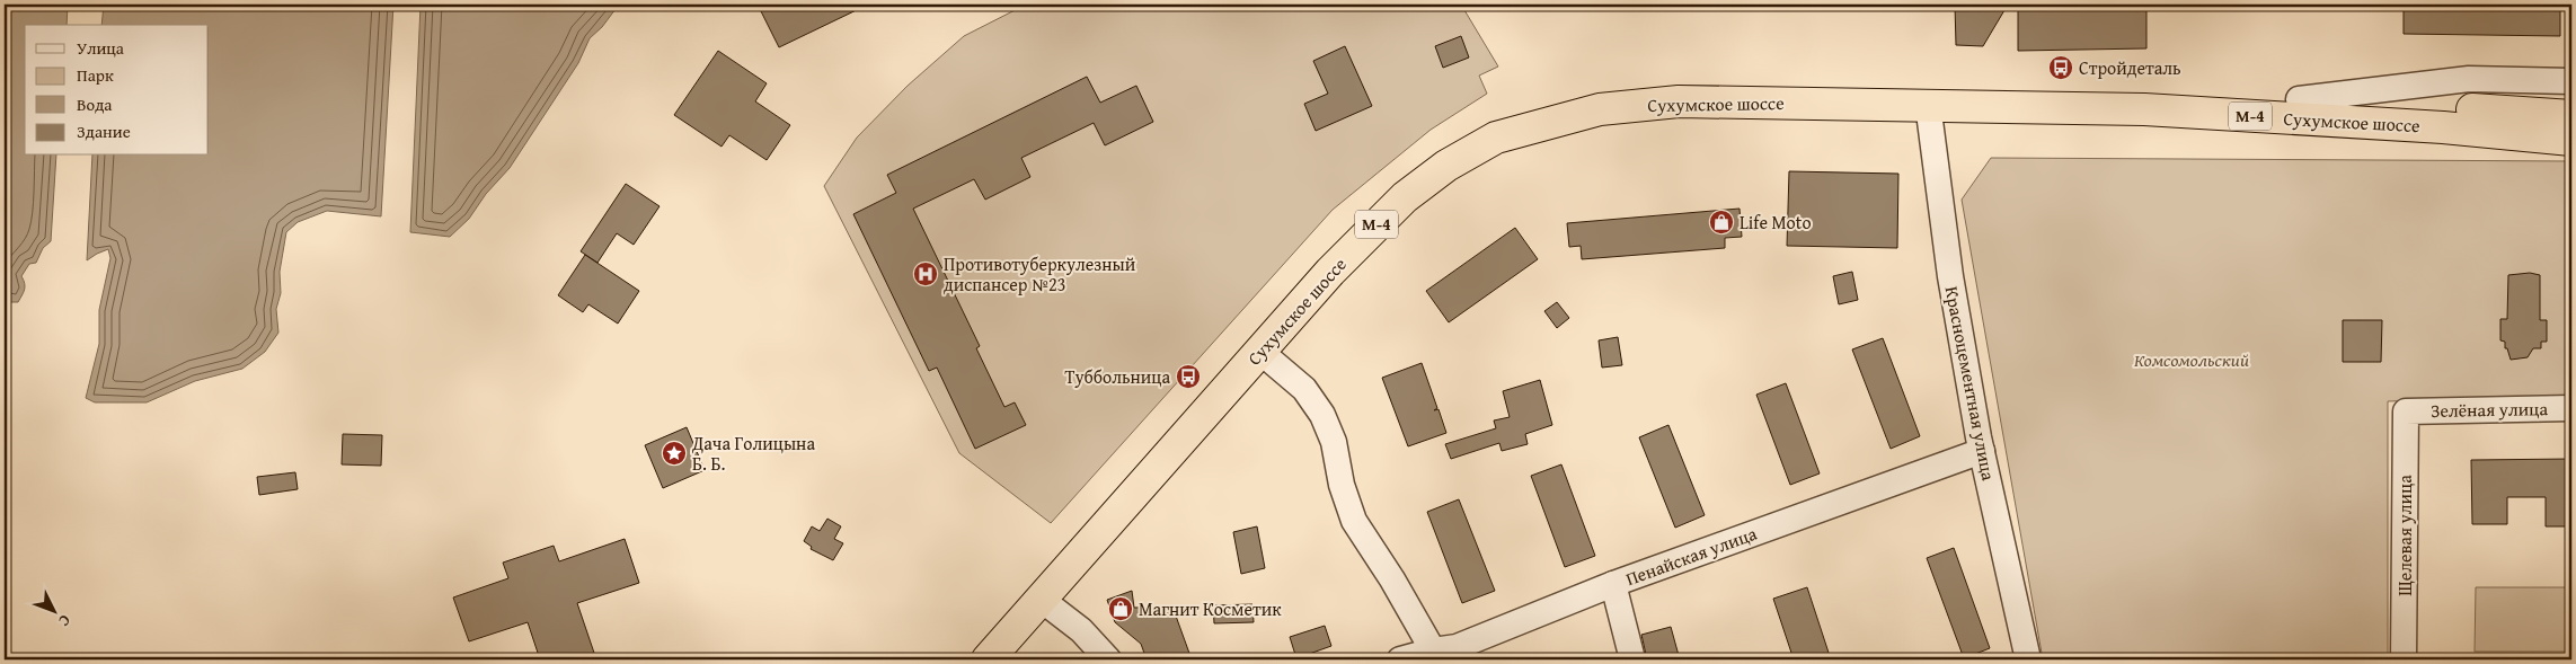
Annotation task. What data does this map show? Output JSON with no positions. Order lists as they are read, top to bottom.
{
  "streets": {
    "highway": ["Сухумское шоссе", "М-4"],
    "street": [
      "Красноцементная улица",
      "Зелёная улица",
      "Щелевая улица",
      "Пенайская улица"
    ]
  },
  "crossings": [
    ["Сухумское шоссе", "Красноцементная улица"],
    ["Красноцементная улица", "Пенайская улица"],
    ["Зелёная улица", "Щелевая улица"]
  ],
  "parks": ["Комсомольский"],
  "places": {
    "bus stop": ["Стройдеталь", "Туббольница"],
    "shop": ["Life Moto", "Магнит Косметик"],
    "hospital": ["Противотуберкулезный диспансер №23"],
    "place": ["Дача Голицына Б. Б."]
  },
  "legend": [
    "Улица",
    "Парк",
    "Вода",
    "Здание"
  ],
  "north": "bottom right"
}
